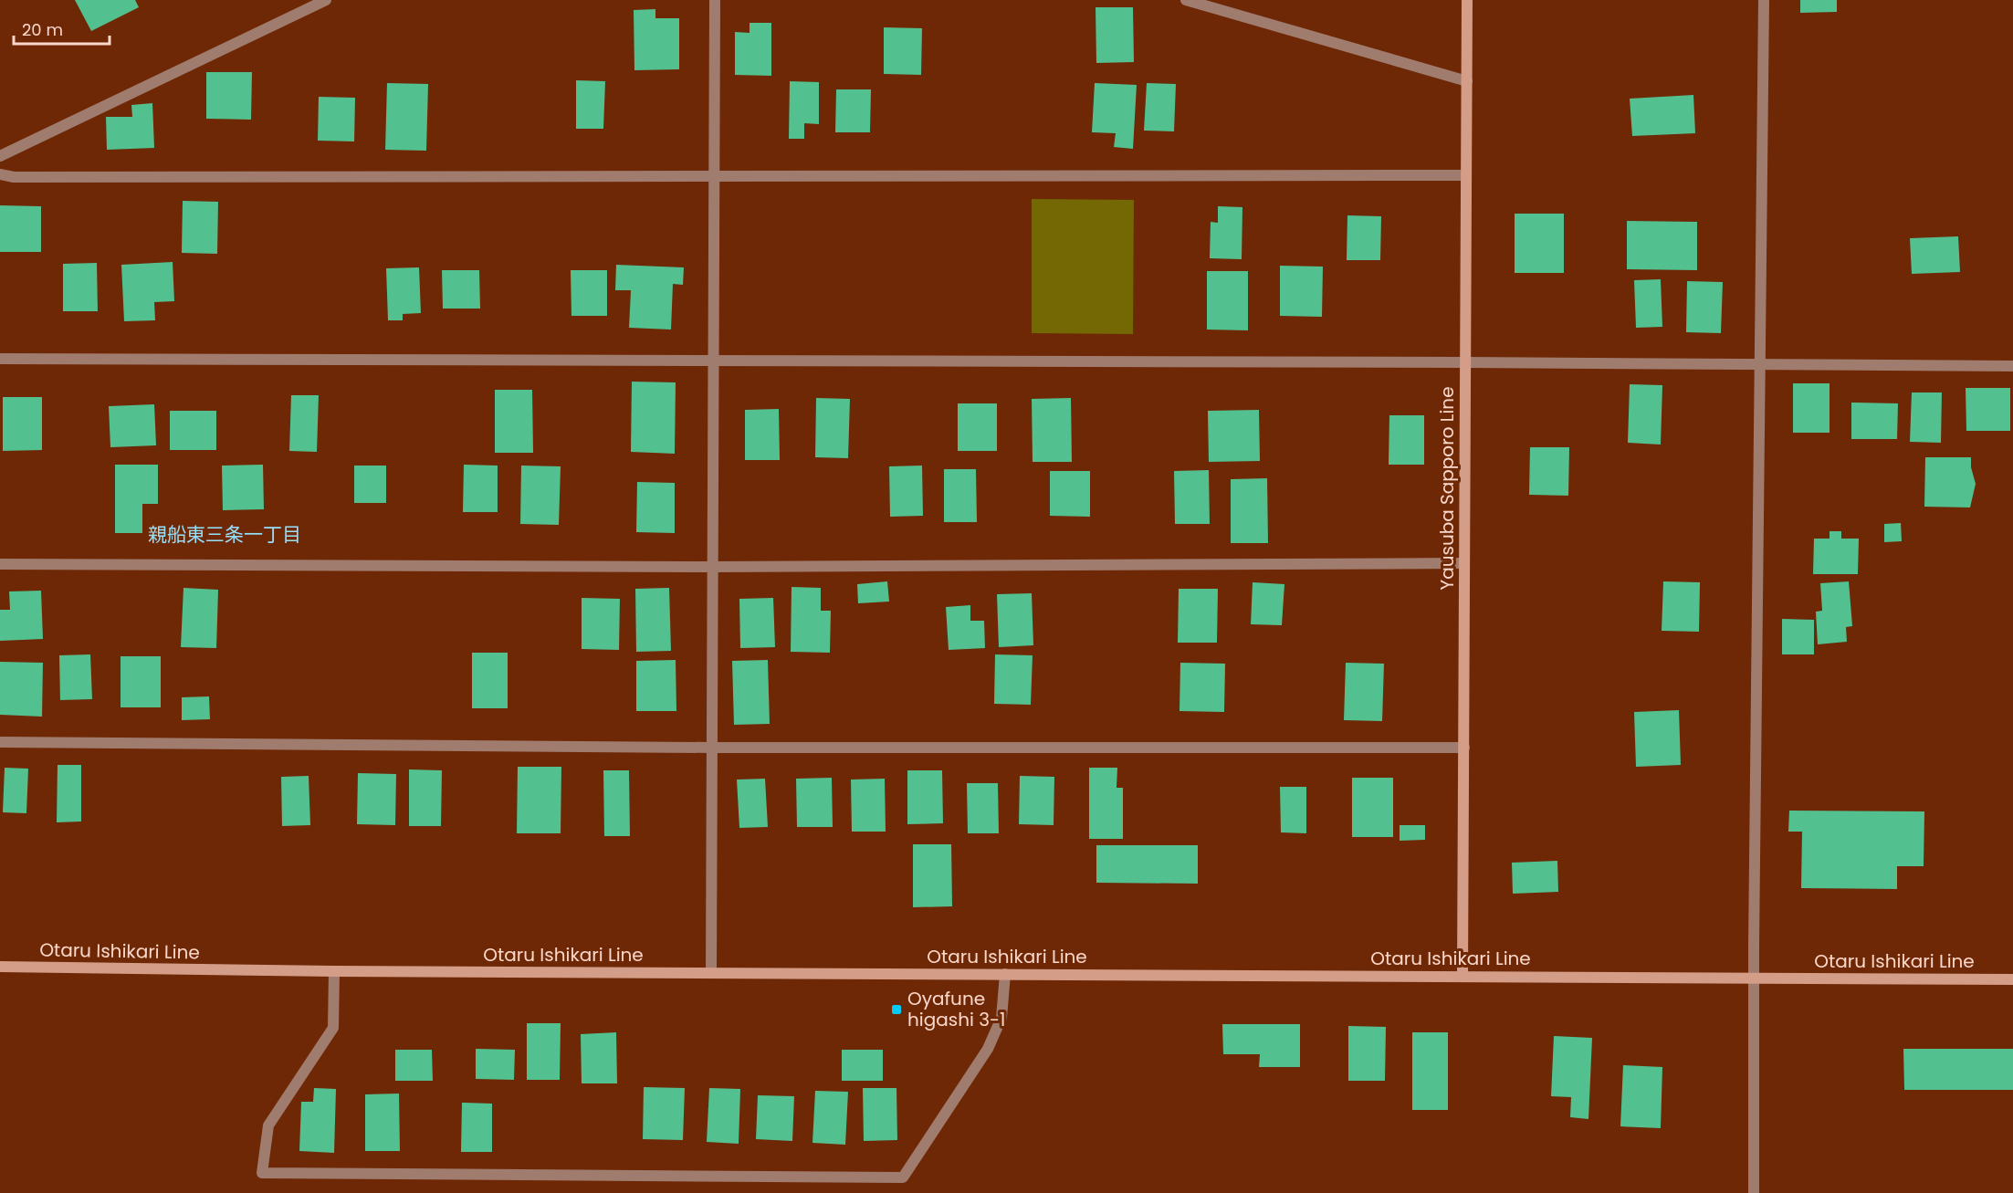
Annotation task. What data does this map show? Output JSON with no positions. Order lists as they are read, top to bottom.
{
  "streets": {
    "main road": ["Yausuba Sapporo Line", "Otaru Ishikari Line"]
  },
  "crossings": [
    ["Yausuba Sapporo Line", "Otaru Ishikari Line"]
  ],
  "districts": ["親船東三条一丁目"],
  "places": {
    "transit": ["Oyafune higashi 3-1"]
  },
  "scale_bar": "20 m"
}
